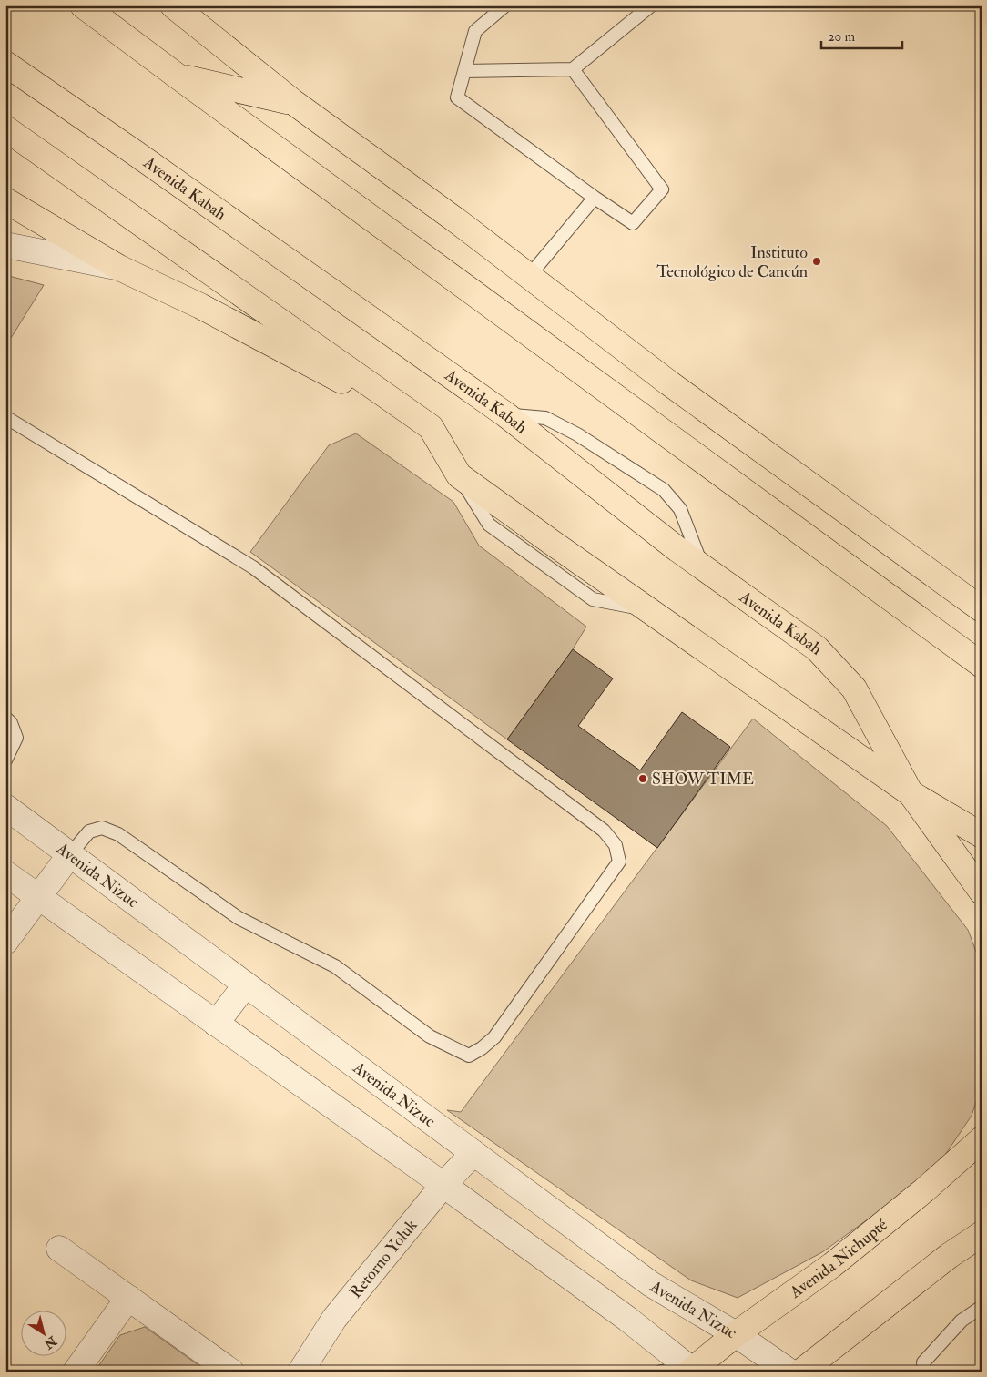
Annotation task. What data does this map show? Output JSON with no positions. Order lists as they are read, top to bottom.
{
  "streets": {
    "main road": ["Avenida Kabah", "Avenida Nichupté"],
    "street": ["Avenida Nizuc", "Retorno Yoluk"]
  },
  "crossings": [
    ["Avenida Nizuc", "Avenida Nichupté"],
    ["Avenida Nizuc", "Retorno Yoluk"]
  ],
  "places": ["Instituto Tecnológico de Cancún", "SHOW TIME"],
  "scale_bar": "20 m",
  "north": "bottom right"
}
